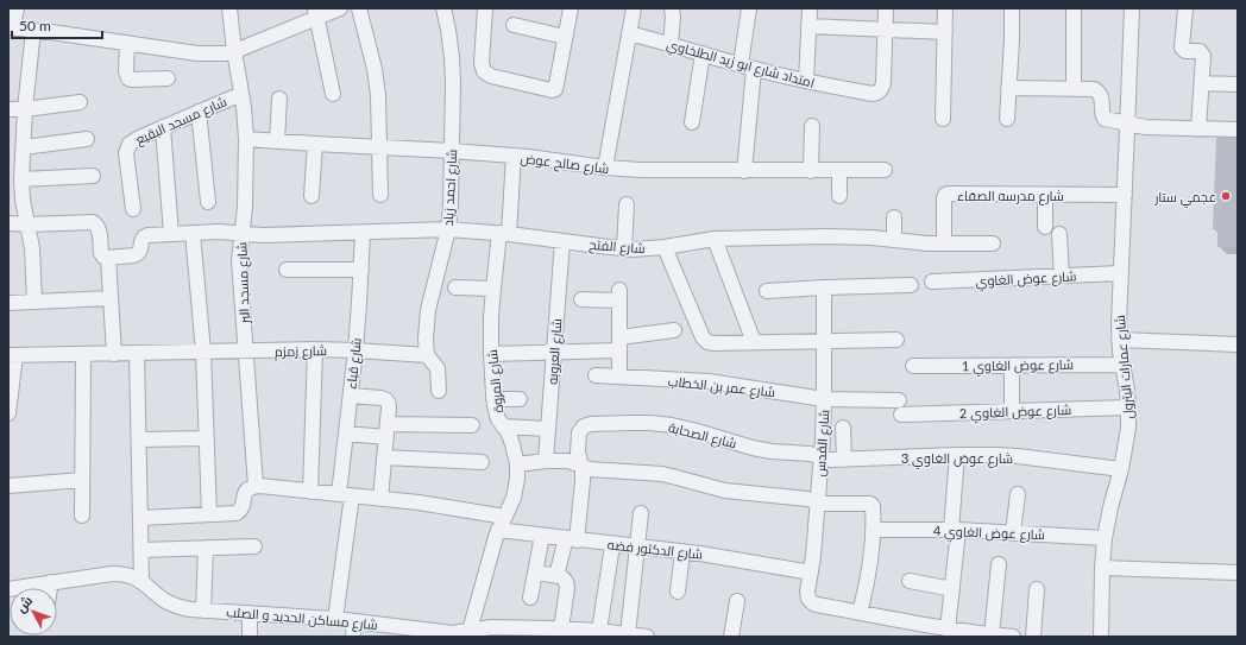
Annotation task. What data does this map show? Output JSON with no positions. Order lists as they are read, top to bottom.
{
  "streets": {
    "street": [
      "امتداد شارع ابو زيد الطلخاوي",
      "شارع مسجد البقيع",
      "شارع صالح عوض",
      "شارع احمد زياد",
      "شارع مدرسه الصفاء",
      "شارع الفتح",
      "شارع عوض الغاوي",
      "شارع مسجد البر",
      "شارع زمزم",
      "شارع العروبه",
      "شارع قباء",
      "شارع عوض الغاوي 1",
      "شارع عمارات البترول",
      "شارع المروة",
      "شارع عمر بن الخطاب",
      "شارع عوض الغاوي 2",
      "شارع الصحابة",
      "شارع القدس",
      "شارع عوض الغاوي 3",
      "شارع عوض الغاوي 4",
      "شارع الدكتور فضه",
      "شارع مساكن الحديد و الصلب"
    ]
  },
  "crossings": [
    ["شارع مسجد البقيع", "شارع مسجد البر"],
    ["شارع صالح عوض", "شارع احمد زياد"],
    ["شارع صالح عوض", "شارع مسجد البر"],
    ["شارع صالح عوض", "شارع المروة"],
    ["شارع احمد زياد", "شارع الفتح"],
    ["شارع احمد زياد", "شارع زمزم"],
    ["شارع مدرسه الصفاء", "شارع الفتح"],
    ["شارع مدرسه الصفاء", "شارع عمارات البترول"],
    ["شارع الفتح", "شارع مسجد البر"],
    ["شارع الفتح", "شارع العروبه"],
    ["شارع الفتح", "شارع قباء"],
    ["شارع الفتح", "شارع المروة"],
    ["شارع عوض الغاوي", "شارع عمارات البترول"],
    ["شارع مسجد البر", "شارع زمزم"],
    ["شارع زمزم", "شارع قباء"],
    ["شارع قباء", "شارع مساكن الحديد و الصلب"],
    ["شارع عوض الغاوي 1", "شارع عمارات البترول"],
    ["شارع عمارات البترول", "شارع عوض الغاوي 2"],
    ["شارع عمارات البترول", "شارع عوض الغاوي 3"],
    ["شارع عمارات البترول", "شارع عوض الغاوي 4"],
    ["شارع المروة", "شارع الدكتور فضه"],
    ["شارع المروة", "شارع مساكن الحديد و الصلب"],
    ["شارع عمر بن الخطاب", "شارع القدس"],
    ["شارع الصحابة", "شارع القدس"],
    ["شارع الصحابة", "شارع عوض الغاوي 3"],
    ["شارع القدس", "شارع عوض الغاوي 3"],
    ["شارع القدس", "شارع الدكتور فضه"]
  ],
  "places": ["عجمي ستار"],
  "scale_bar": "50 m",
  "north": "top left"
}
